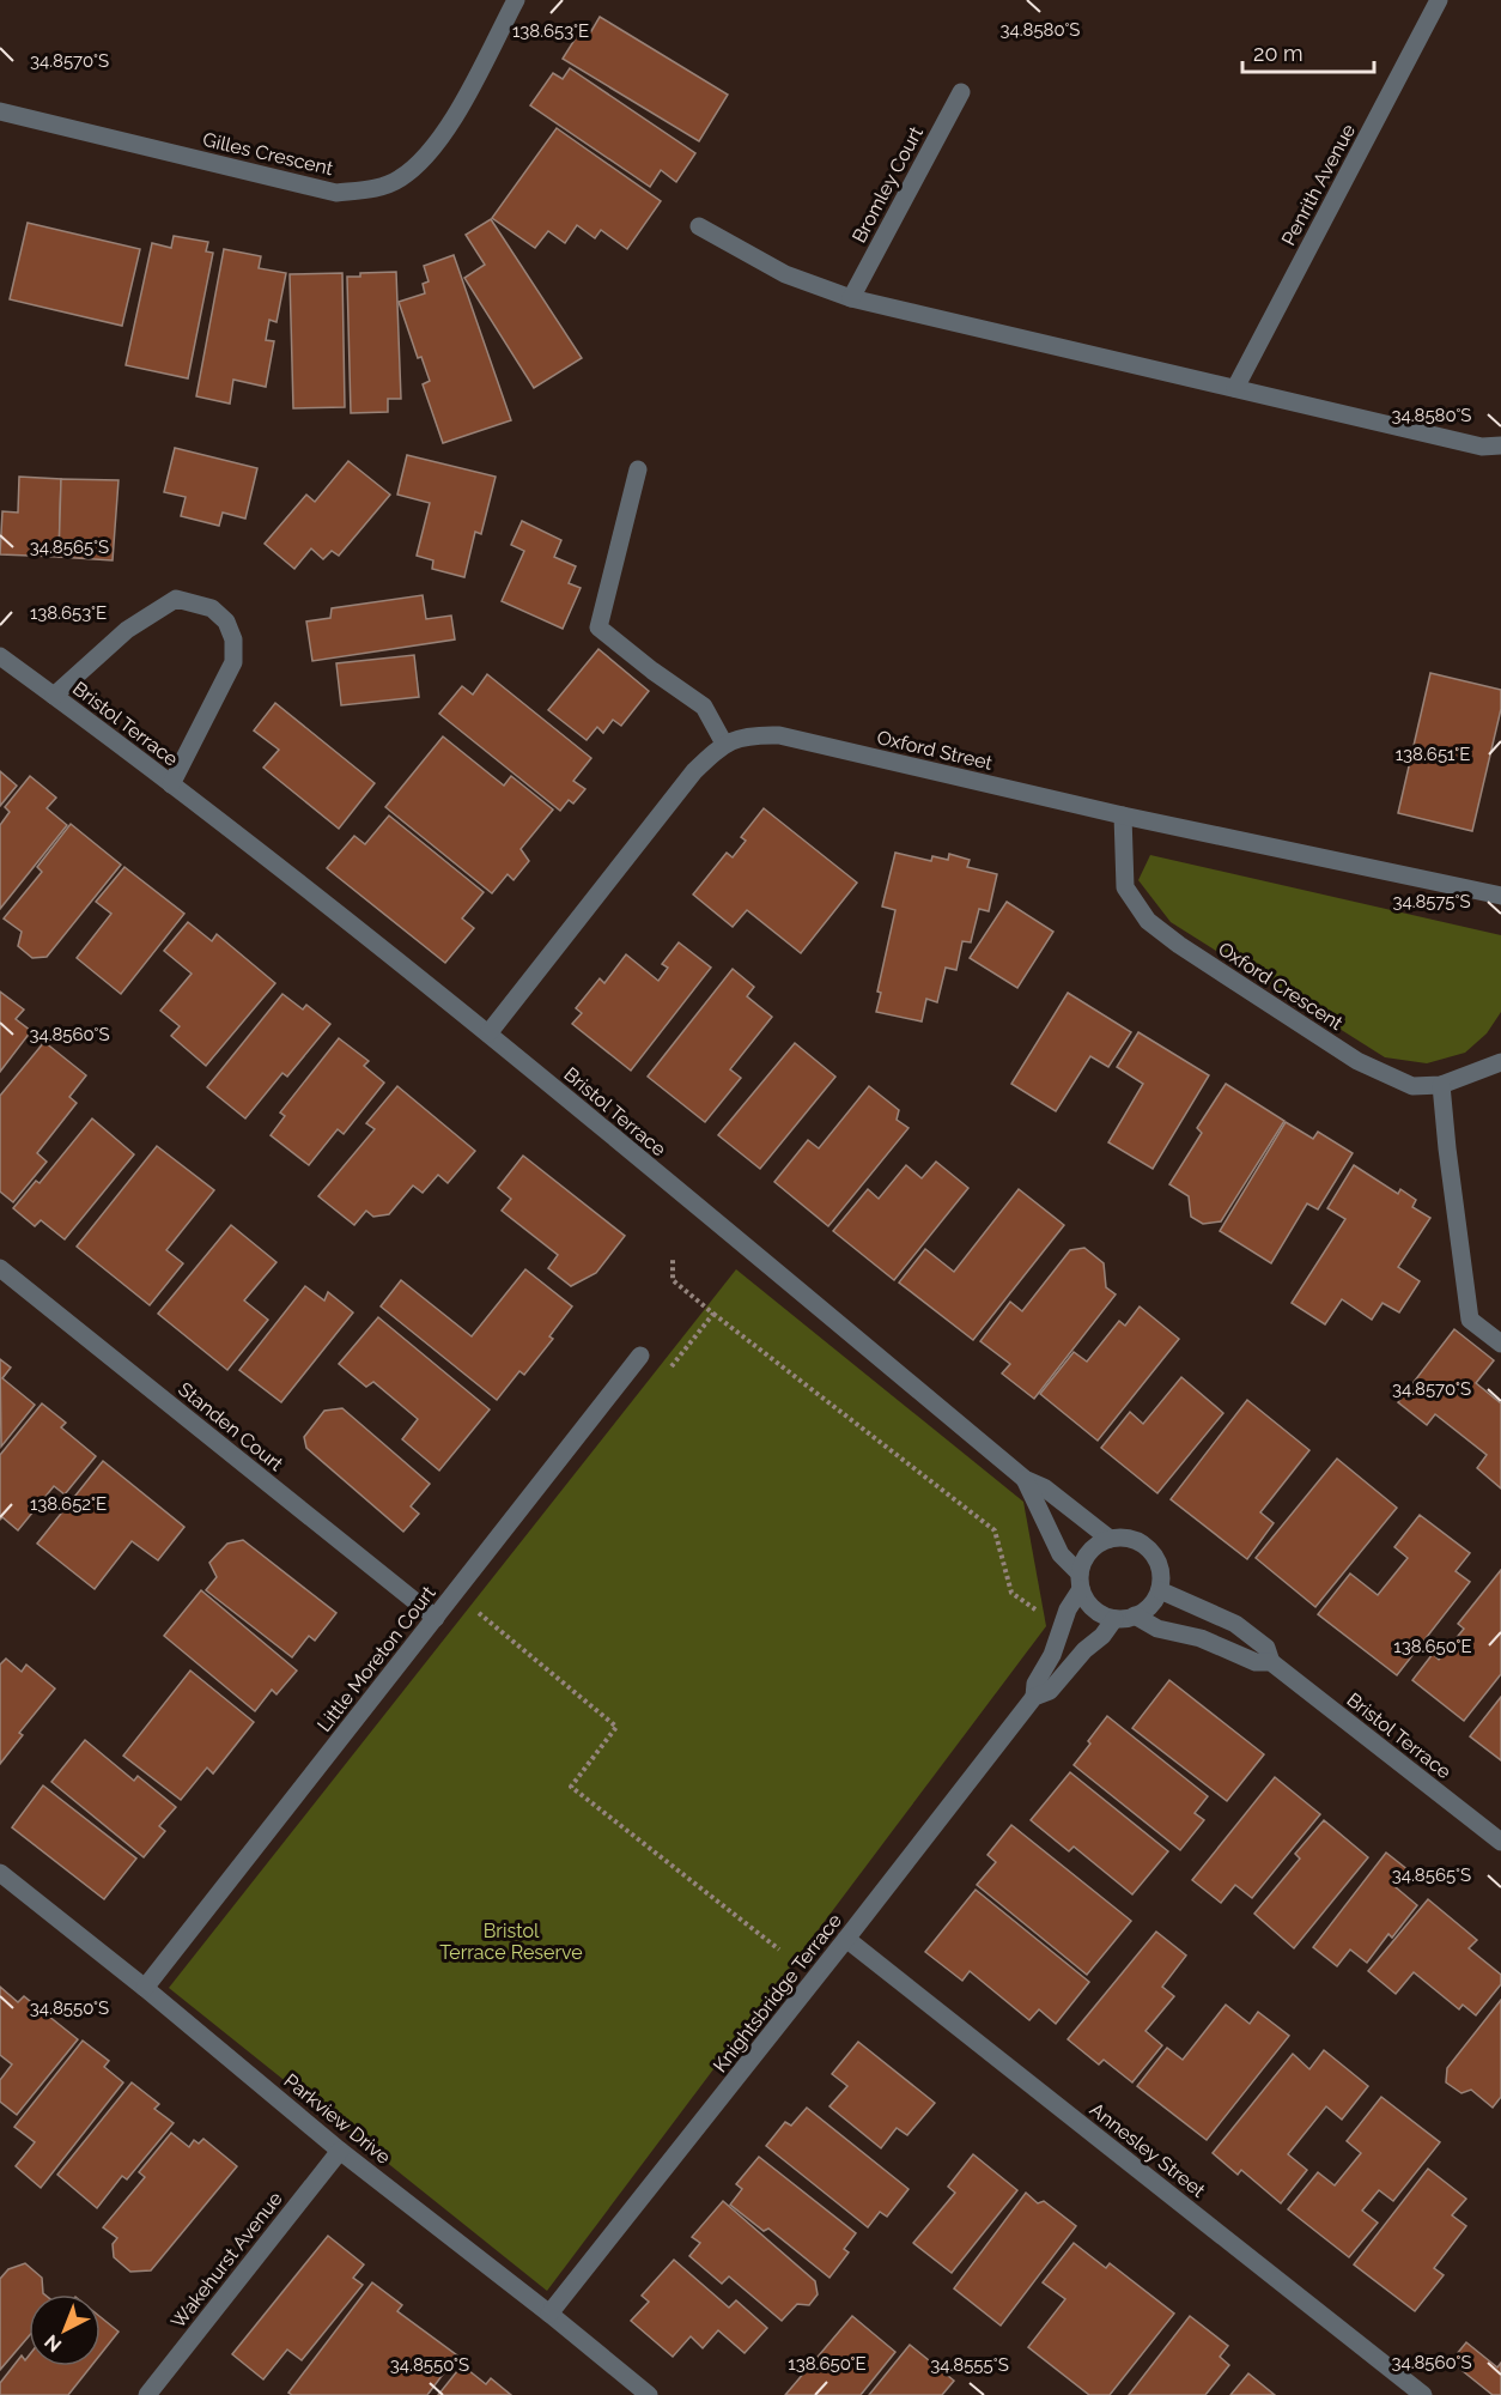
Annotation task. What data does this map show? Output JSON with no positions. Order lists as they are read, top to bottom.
{
  "streets": {
    "street": [
      "Gilles Crescent",
      "Bromley Court",
      "Penrith Avenue",
      "Bristol Terrace",
      "Oxford Street",
      "Oxford Crescent",
      "Standen Court",
      "Little Moreton Court",
      "Knightsbridge Terrace",
      "Parkview Drive",
      "Annesley Street",
      "Wakehurst Avenue"
    ]
  },
  "crossings": [
    ["Bristol Terrace", "Oxford Street"],
    ["Bristol Terrace", "Knightsbridge Terrace"],
    ["Oxford Street", "Oxford Crescent"],
    ["Standen Court", "Little Moreton Court"],
    ["Little Moreton Court", "Parkview Drive"],
    ["Knightsbridge Terrace", "Parkview Drive"],
    ["Knightsbridge Terrace", "Annesley Street"],
    ["Parkview Drive", "Wakehurst Avenue"]
  ],
  "parks": ["Bristol Terrace Reserve"],
  "scale_bar": "20 m",
  "north": "bottom left",
  "coordinates": [
    "34.8580°S",
    "138.653°E",
    "34.8570°S",
    "34.8565°S",
    "138.651°E",
    "34.8575°S",
    "34.8560°S",
    "138.652°E",
    "138.650°E",
    "34.8550°S",
    "34.8555°S"
  ]
}
